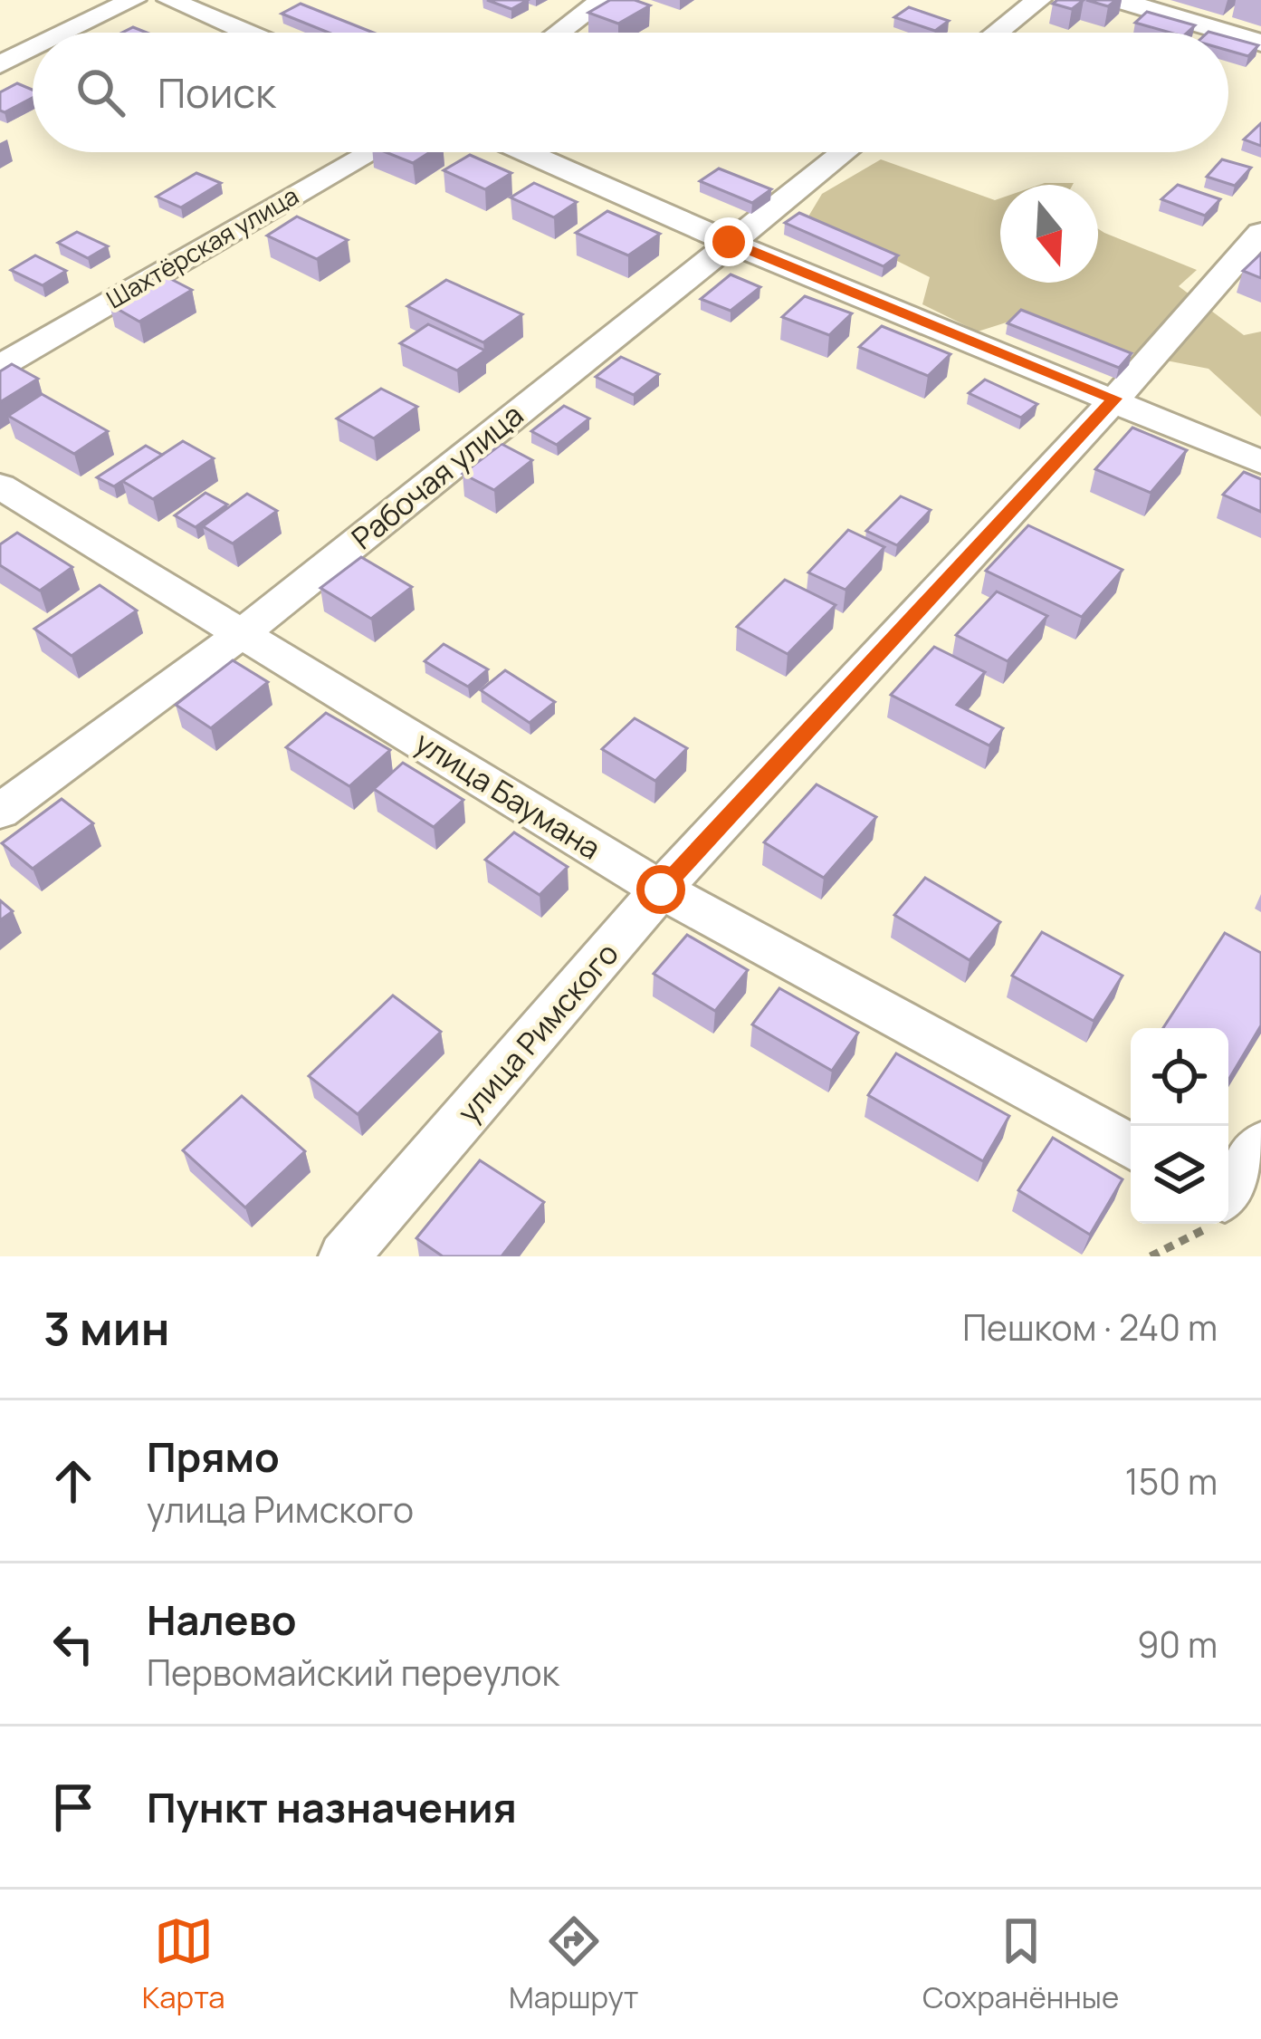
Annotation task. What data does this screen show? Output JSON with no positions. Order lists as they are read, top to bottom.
{
  "streets": {
    "street": [
      "Шахтёрская улица",
      "Рабочая улица",
      "улица Баумана",
      "улица Римского"
    ]
  },
  "crossings": [
    ["Рабочая улица", "улица Баумана"],
    ["улица Баумана", "улица Римского"]
  ],
  "north": "bottom",
  "page": {
    "search": "Поиск",
    "heading": ["3 мин", "Пешком · 240 m"],
    "list": [
      ["Прямо", "улица Римского", "150 m"],
      ["Налево", "Первомайский переулок", "90 m"],
      "Пункт назначения"
    ],
    "nav": ["Карта", "Маршрут", "Сохранённые"]
  }
}
